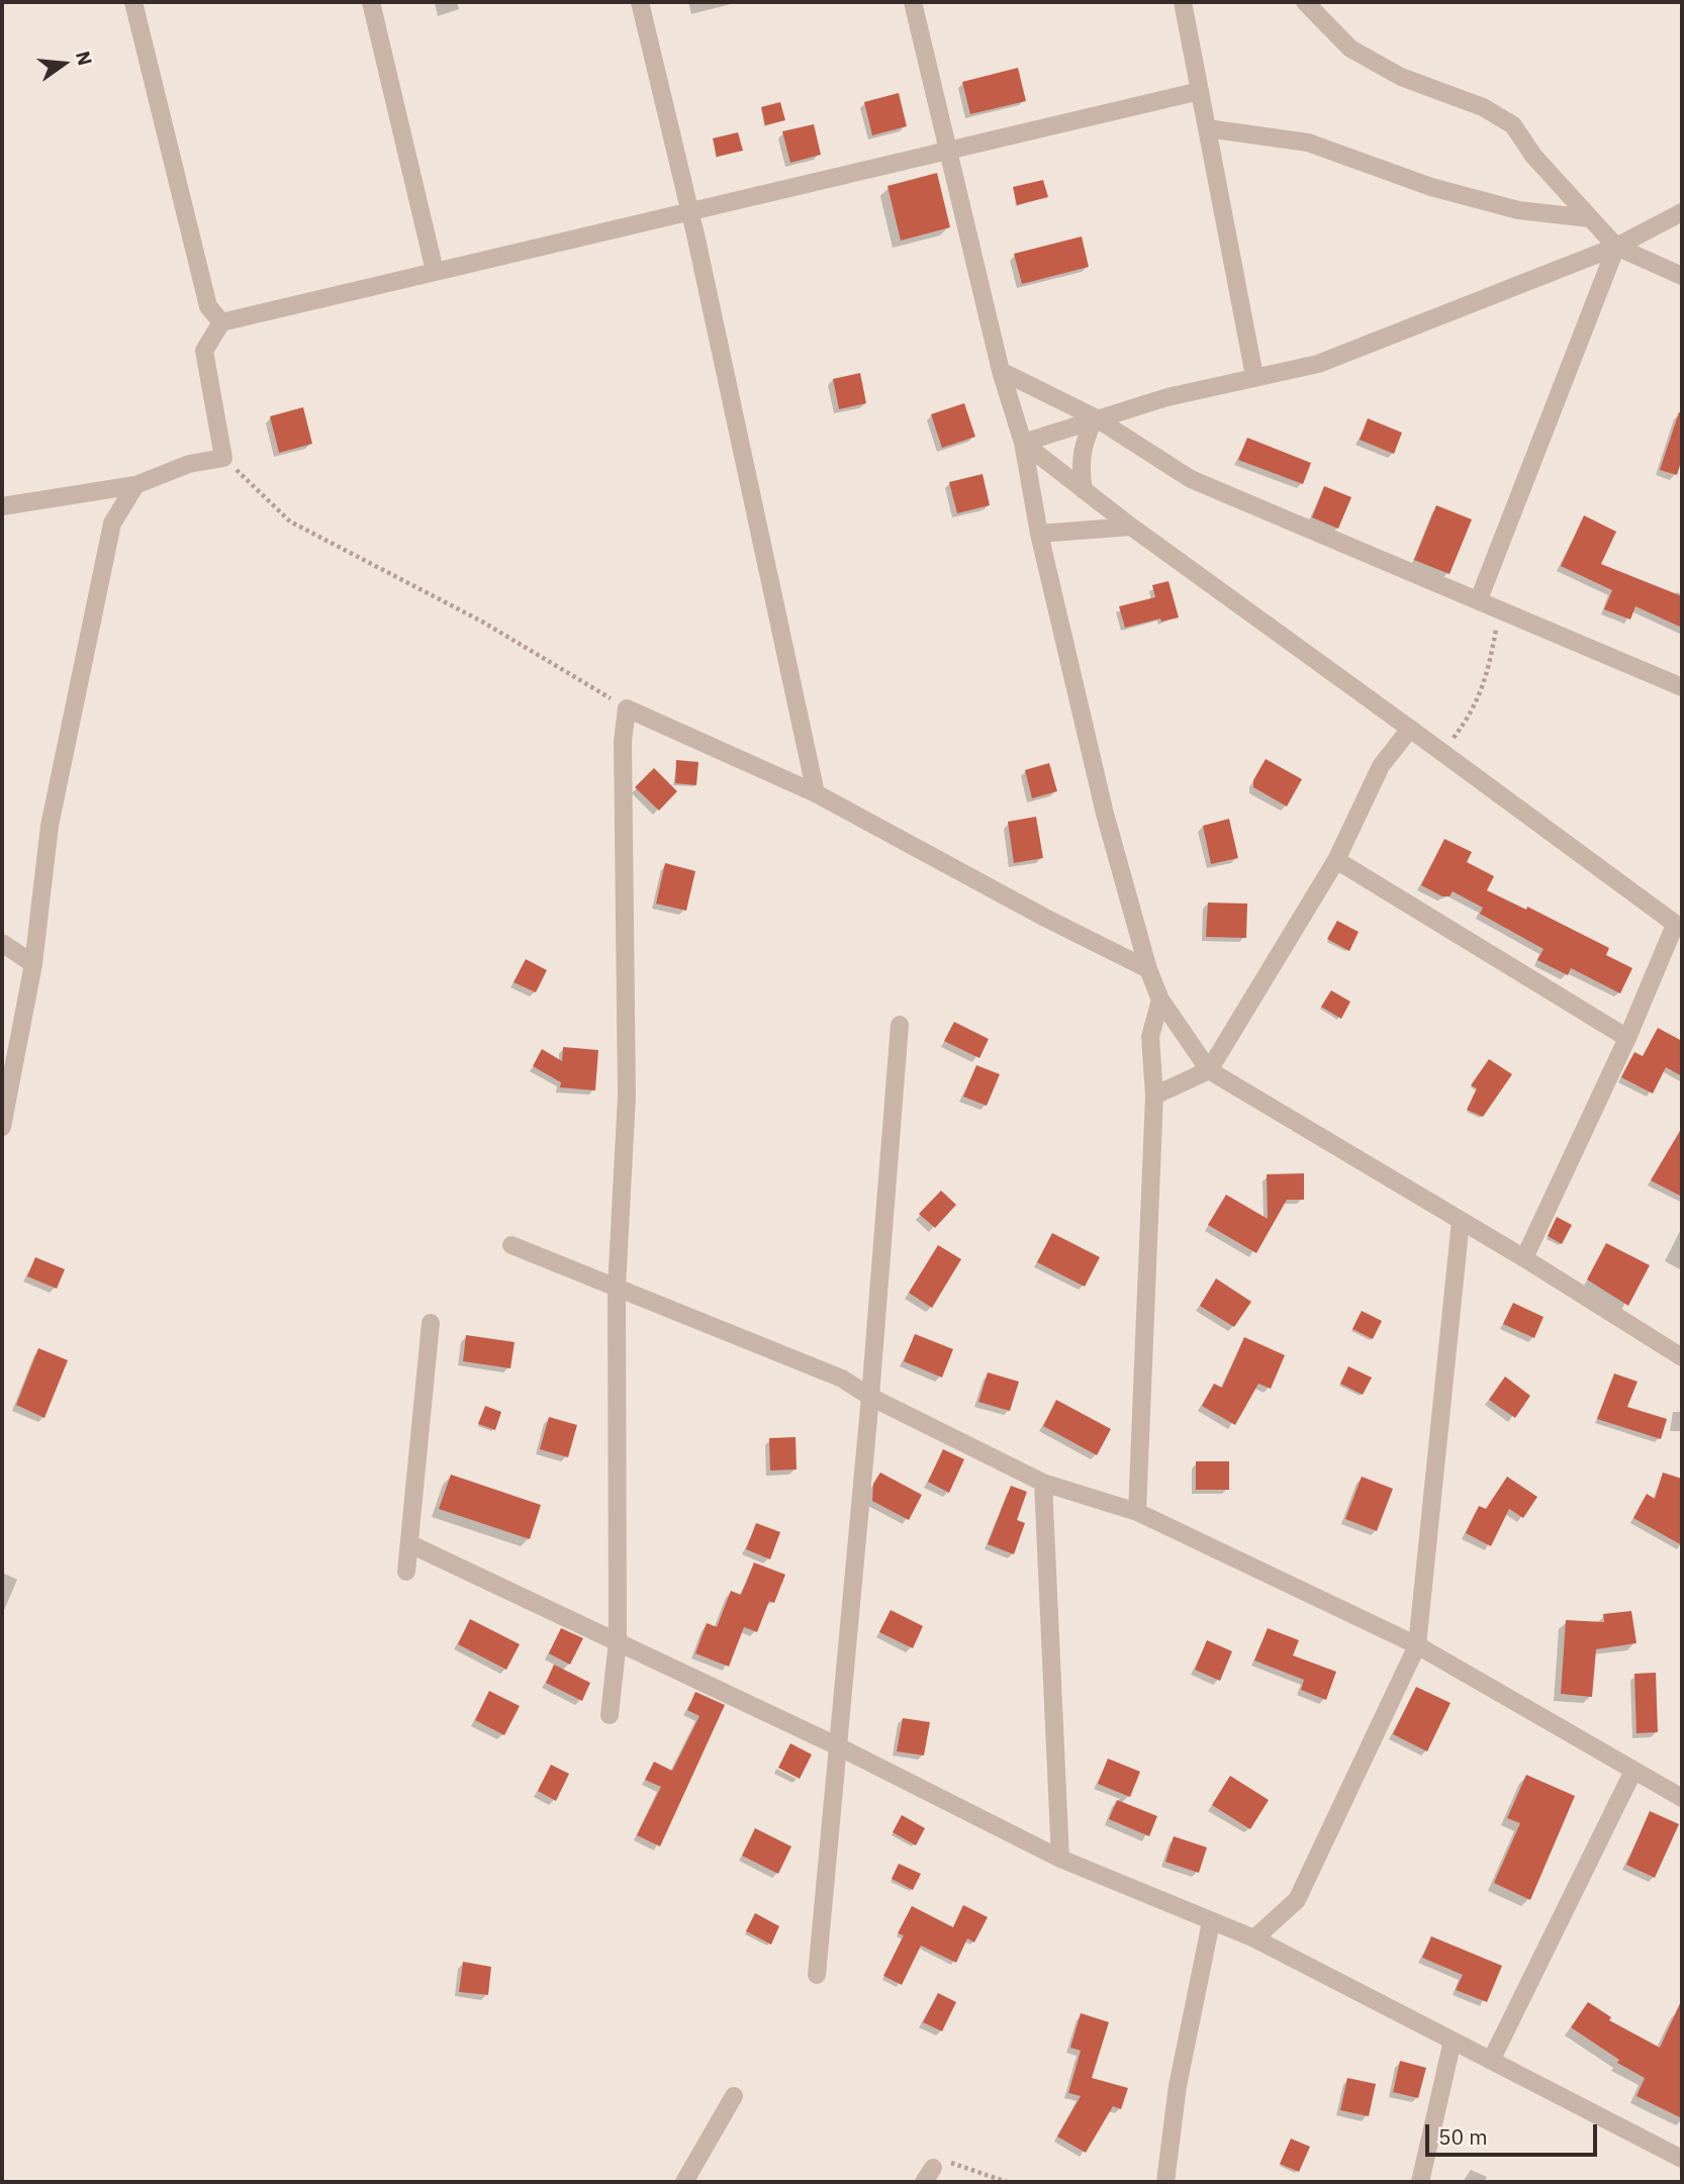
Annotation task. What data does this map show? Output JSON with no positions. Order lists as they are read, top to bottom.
{
  "scale_bar": "50 m",
  "north": "right"
}
